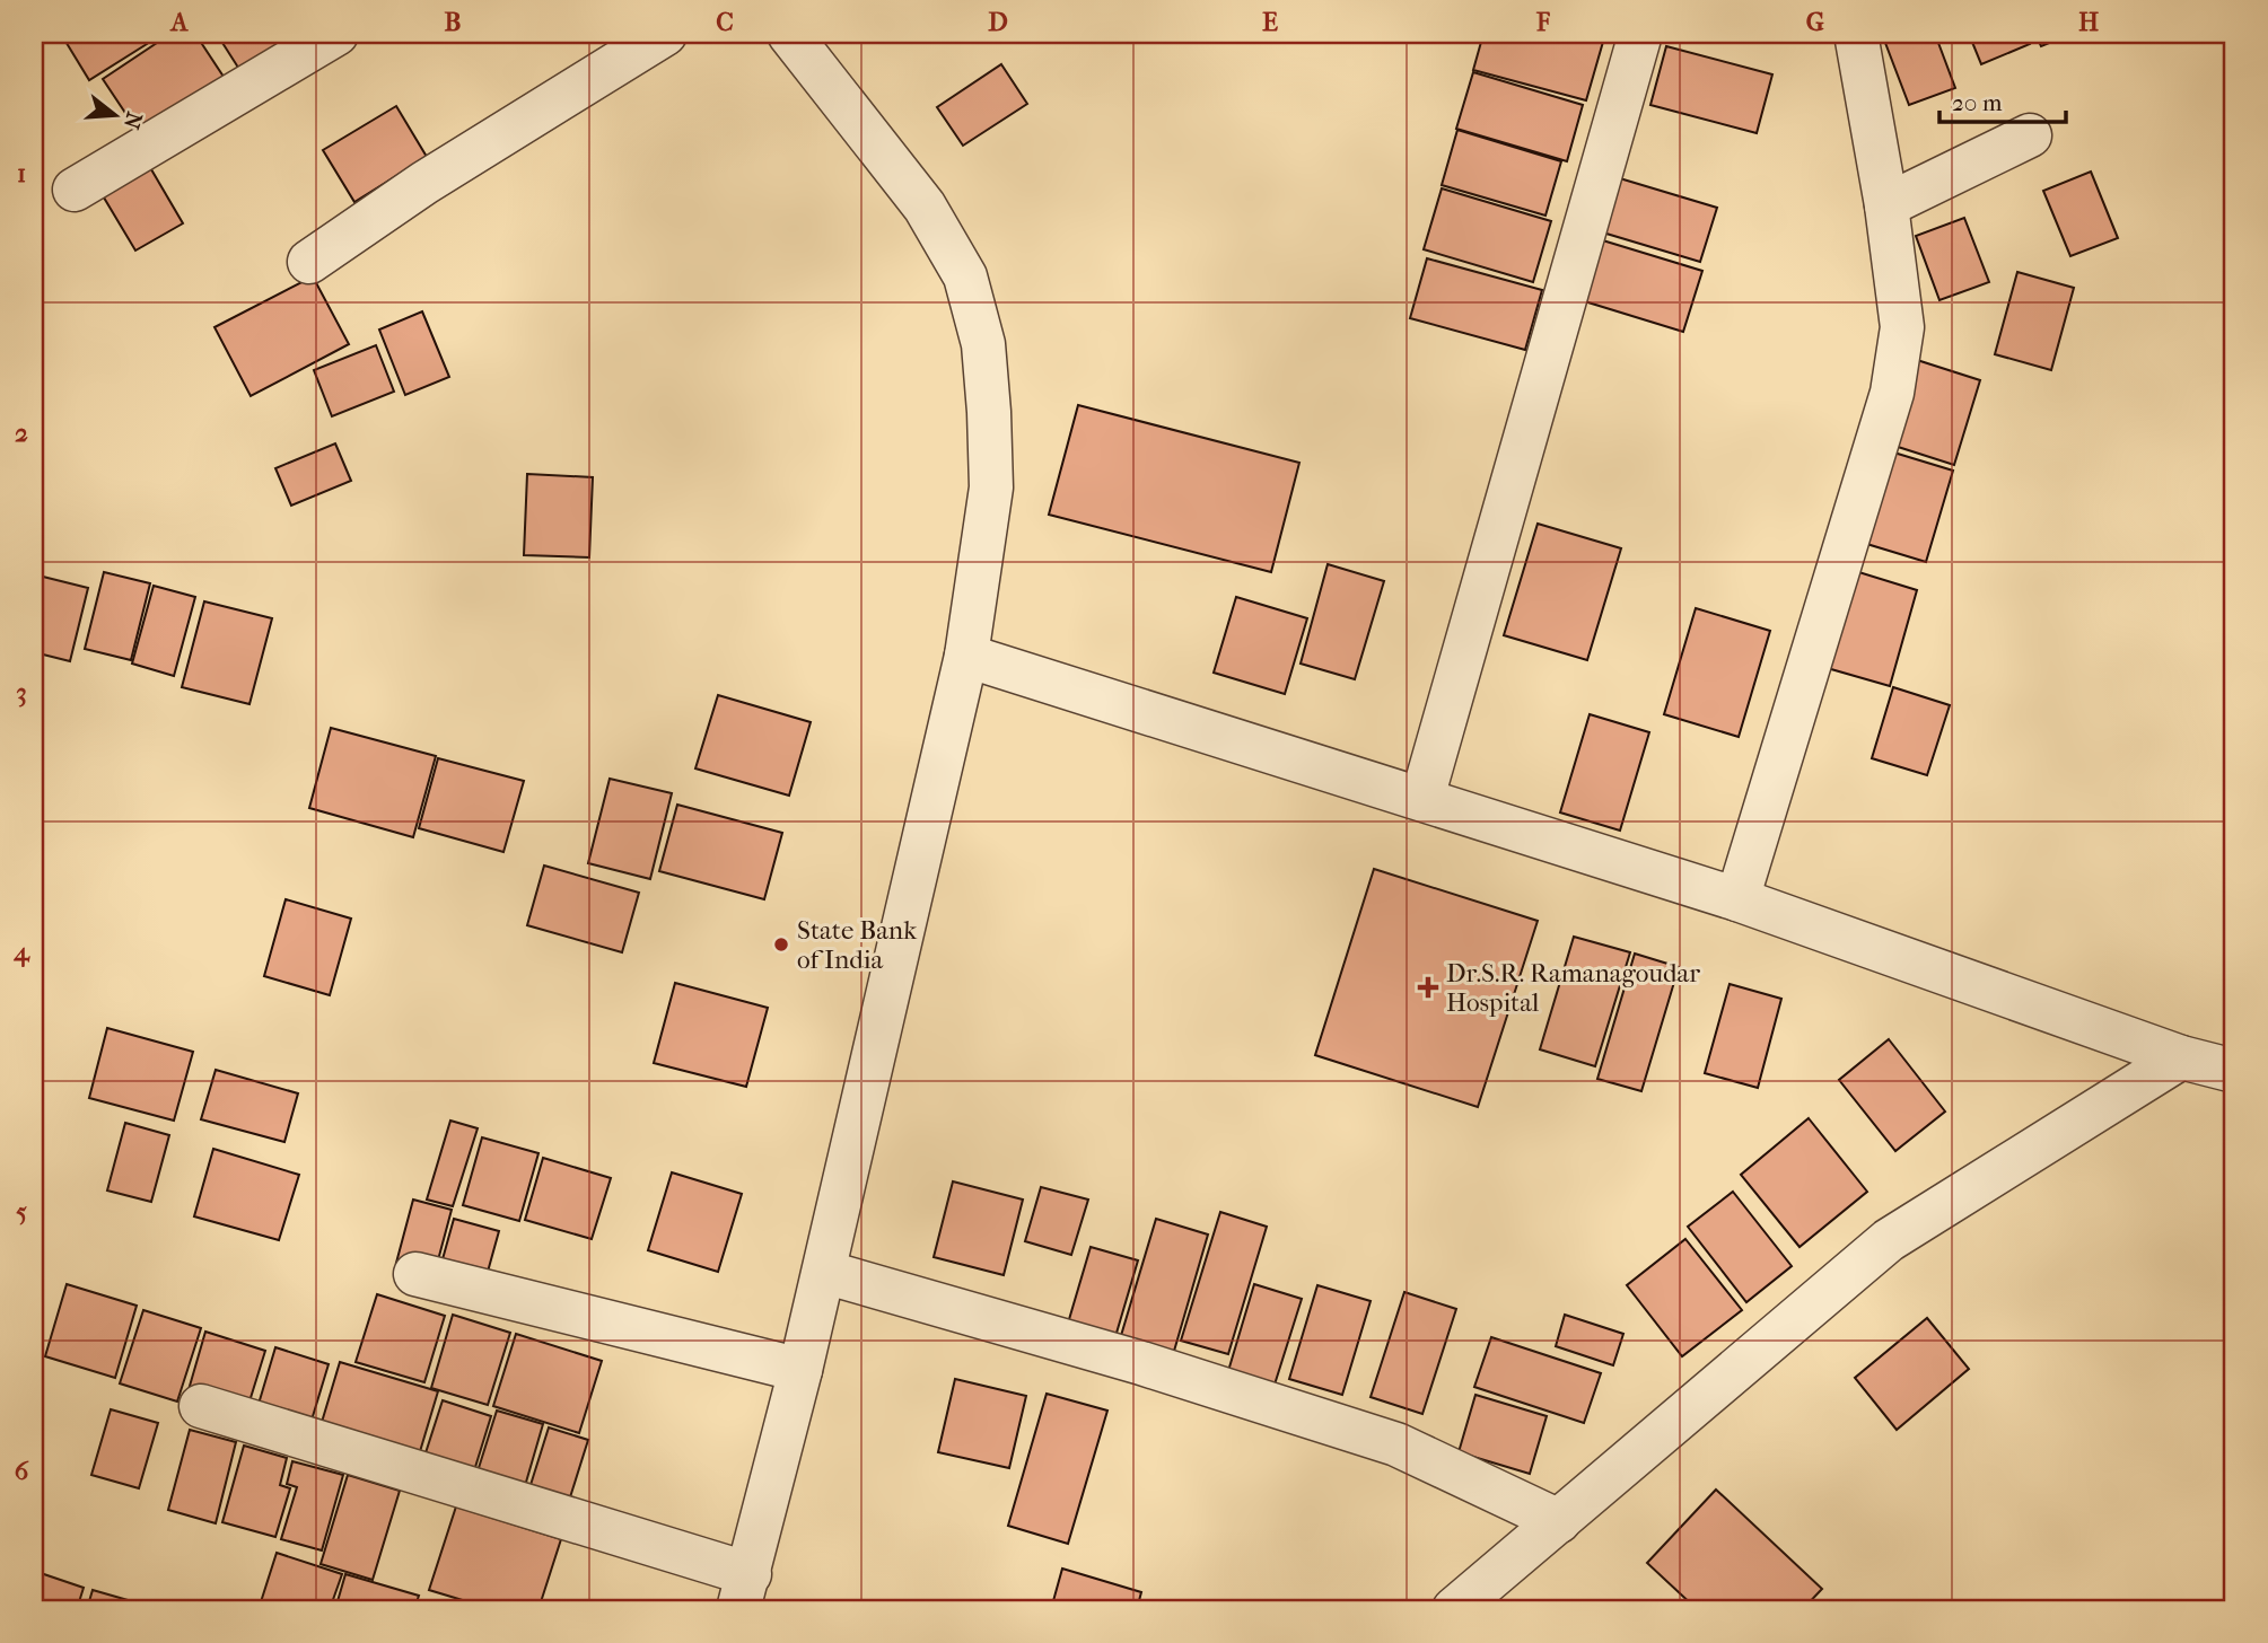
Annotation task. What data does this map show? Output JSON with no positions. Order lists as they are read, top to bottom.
{
  "places": {
    "other": ["State Bank of India"],
    "health": ["Dr.S.R. Ramanagoudar Hospital"]
  },
  "scale_bar": "20 m",
  "north": "right",
  "grid": {
    "columns": [
      "A",
      "B",
      "C",
      "D",
      "E",
      "F",
      "G",
      "H"
    ],
    "rows": [
      "1",
      "2",
      "3",
      "4",
      "5",
      "6"
    ]
  }
}
